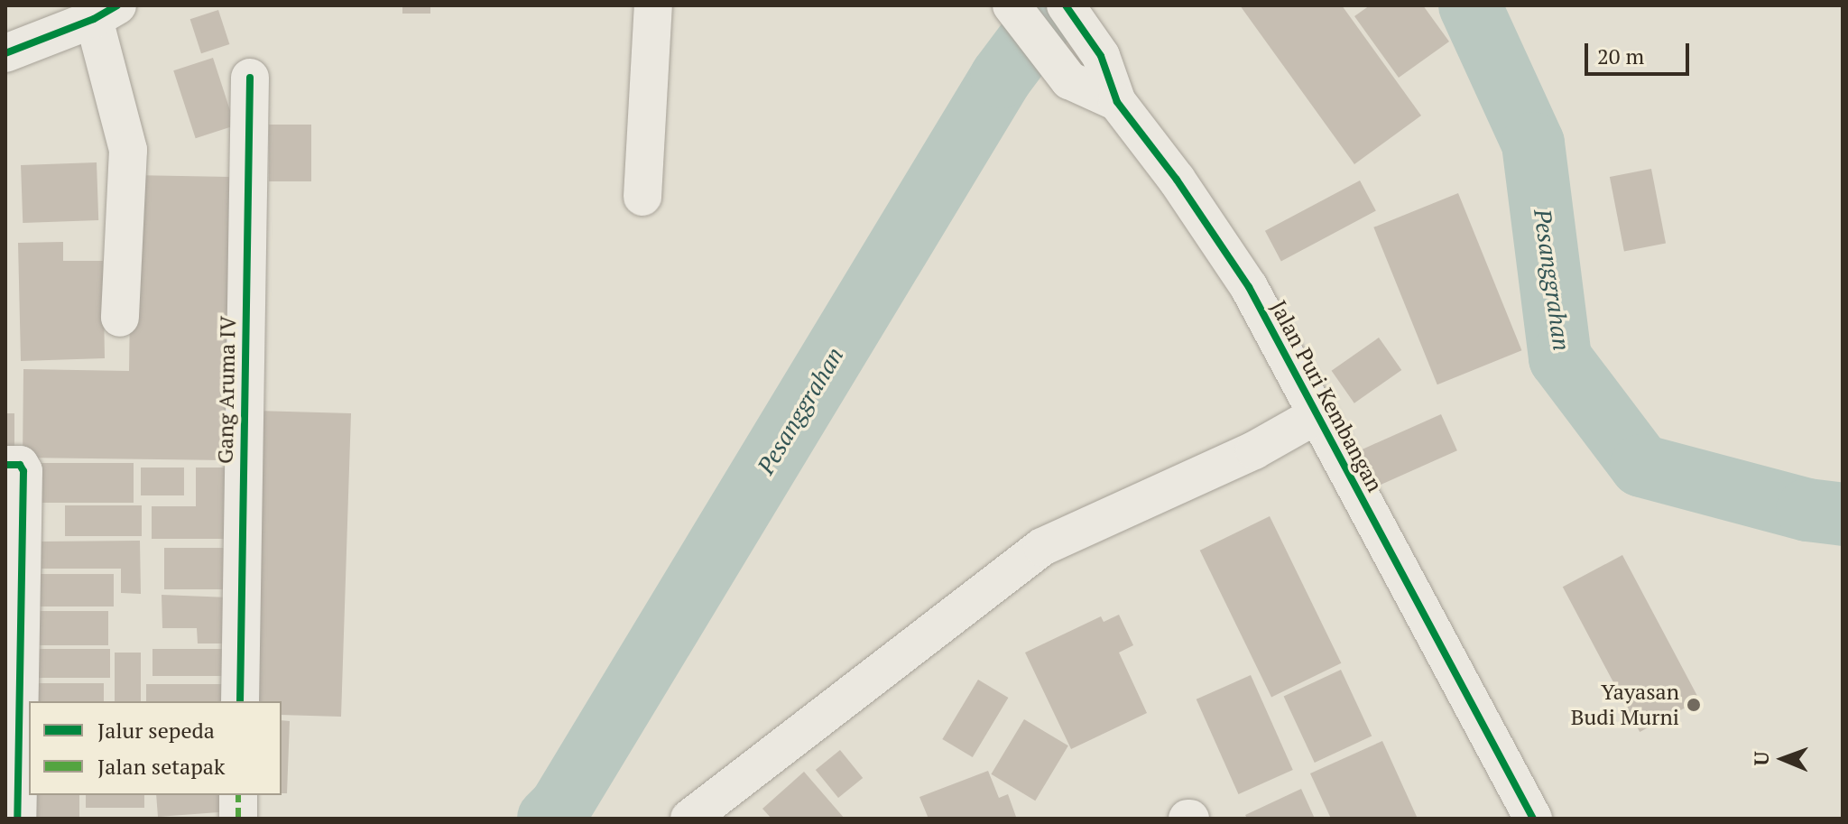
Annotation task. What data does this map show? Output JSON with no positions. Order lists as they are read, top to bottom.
{
  "streets": {
    "street": ["Gang Aruma IV", "Jalan Puri Kembangan"]
  },
  "water": ["Pesanggrahan"],
  "places": ["Yayasan Budi Murni"],
  "legend": ["Jalur sepeda", "Jalan setapak"],
  "scale_bar": "20 m",
  "north": "left"
}
